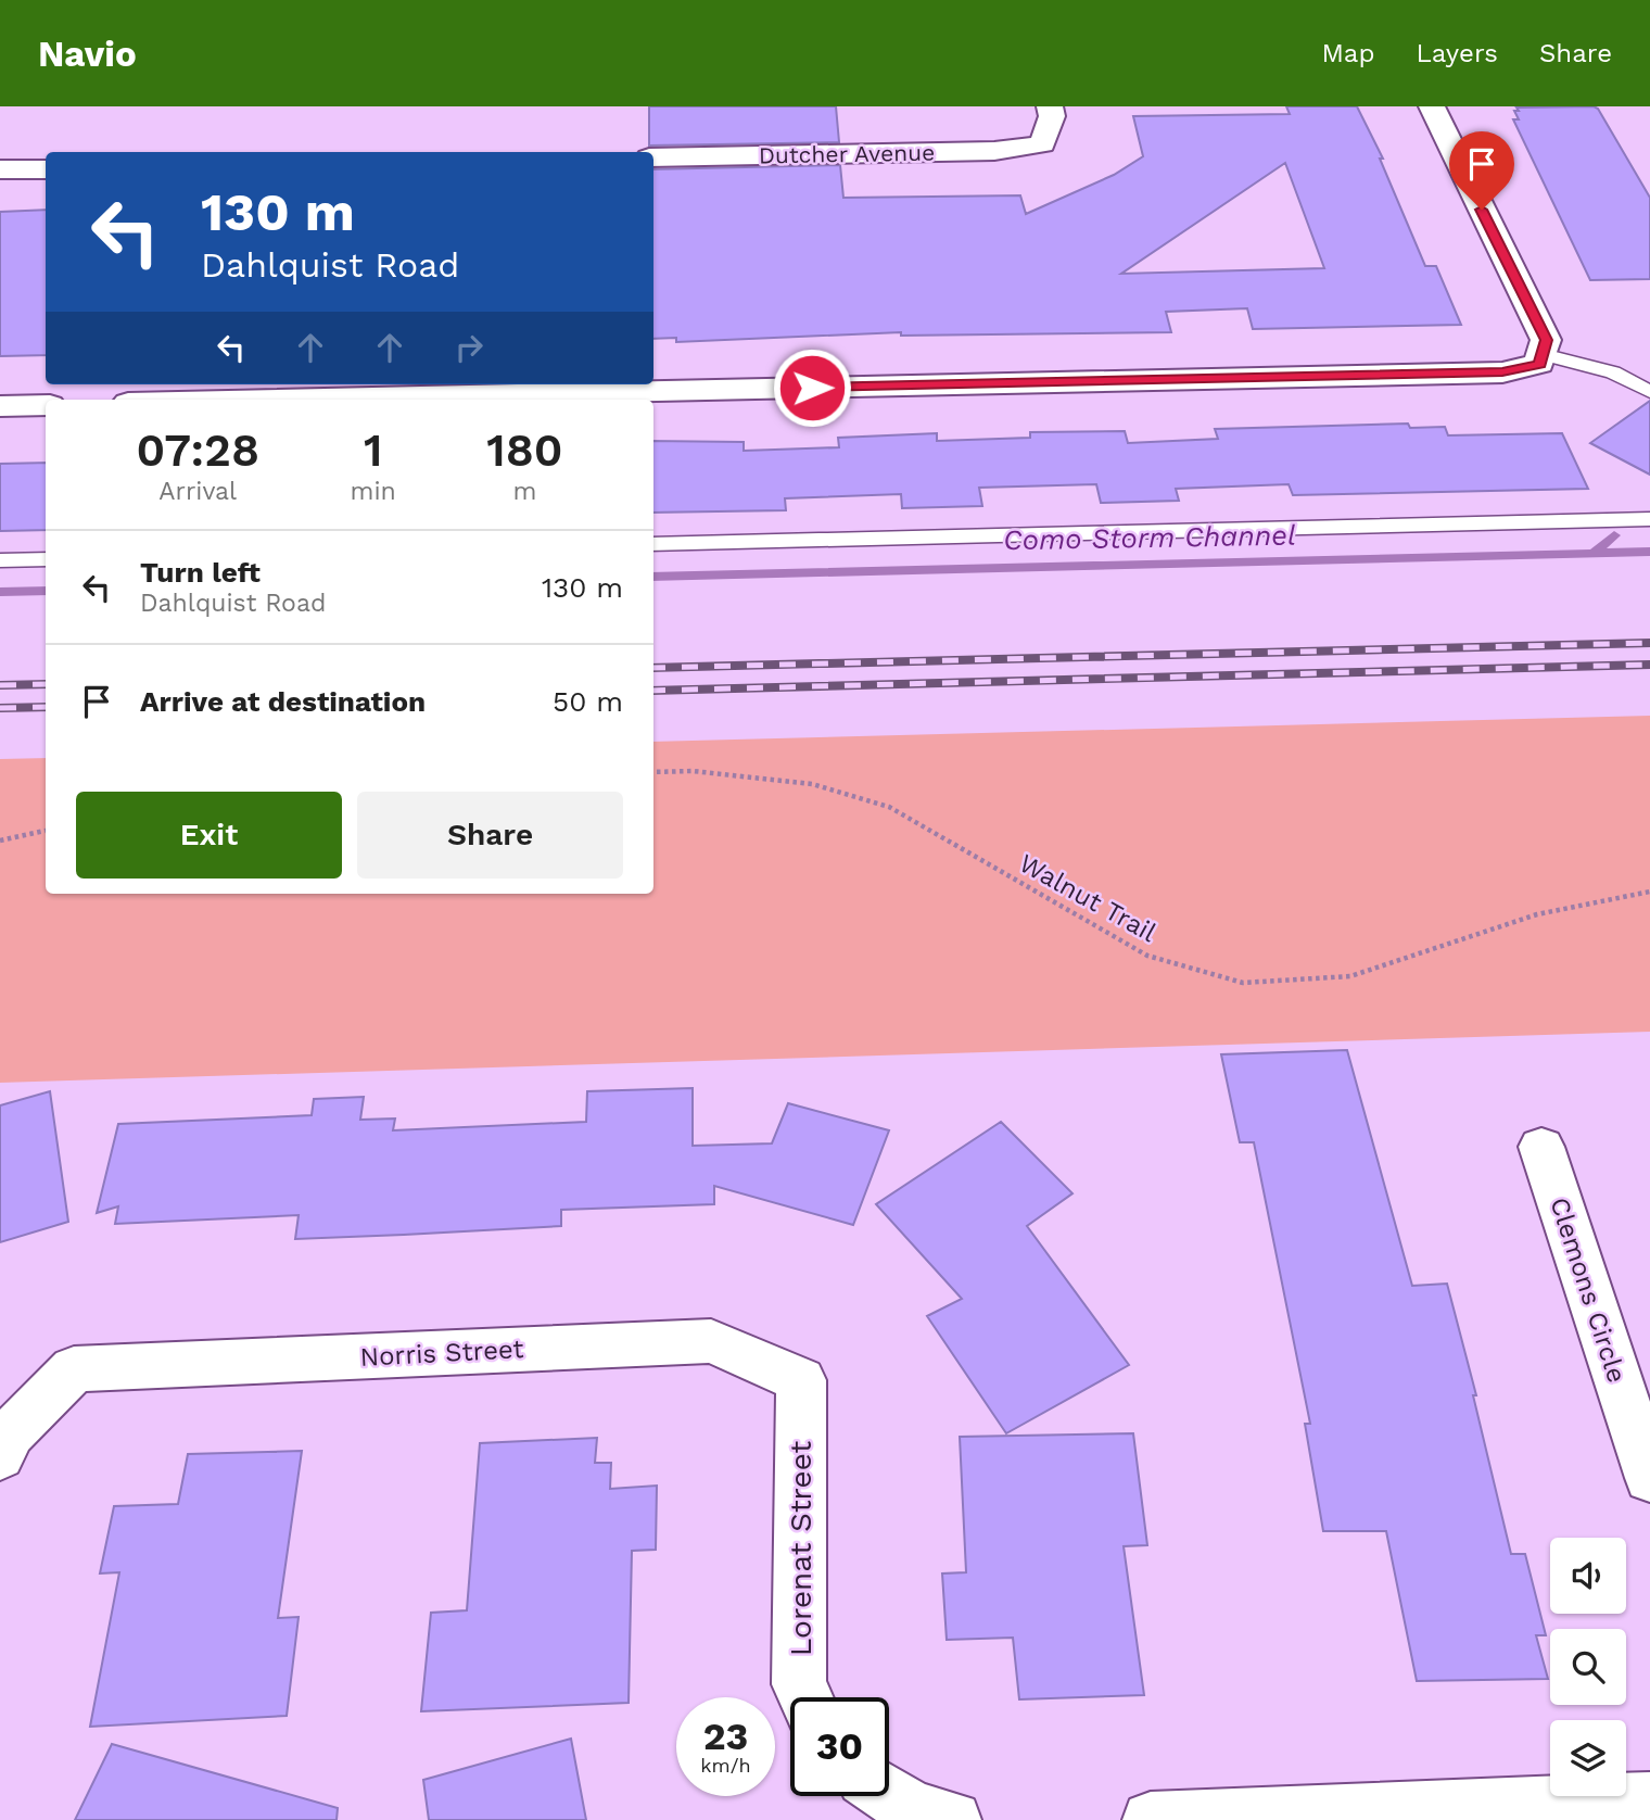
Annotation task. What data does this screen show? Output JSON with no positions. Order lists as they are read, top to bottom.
{
  "streets": {
    "street": [
      "Dutcher Avenue",
      "Clemons Circle",
      "Norris Street",
      "Lorenat Street"
    ],
    "path": ["Walnut Trail"]
  },
  "crossings": [
    ["Norris Street", "Lorenat Street"]
  ],
  "water": ["Como Storm Channel"],
  "page": {
    "header": "Navio",
    "nav": ["Map", "Layers", "Share"],
    "turn": ["130 m", "Dahlquist Road"],
    "eta": [
      "07:28",
      "Arrival",
      "1",
      "min",
      "180",
      "m"
    ],
    "list": [
      {
        "name": "Turn left",
        "note": "Dahlquist Road",
        "value": "130 m"
      },
      {
        "name": "Arrive at destination",
        "value": "50 m"
      }
    ],
    "buttons": ["Exit", "Share"],
    "speed": "23 km/h",
    "limit": "30"
  }
}
